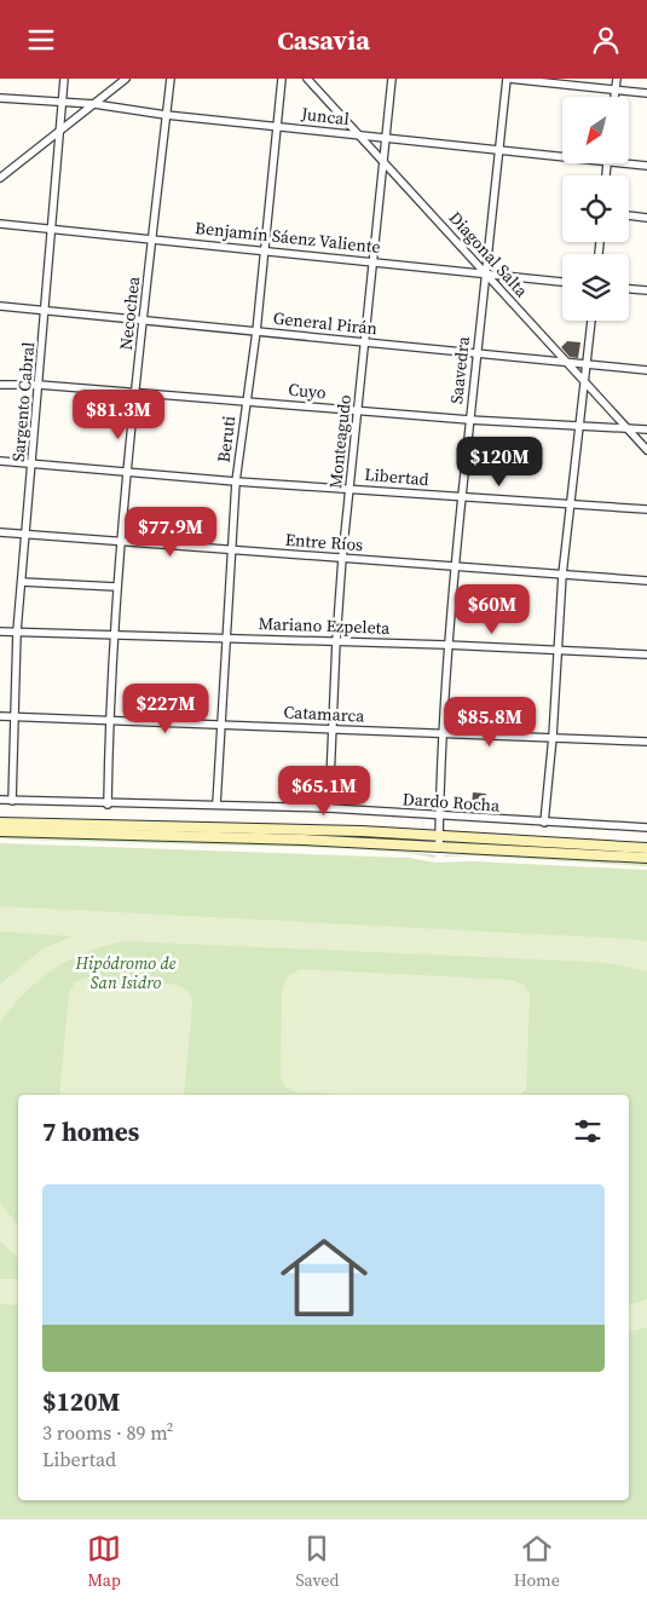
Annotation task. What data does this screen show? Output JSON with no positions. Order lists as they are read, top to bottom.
{
  "streets": {
    "street": [
      "Juncal",
      "Benjamín Sáenz Valiente",
      "Diagonal Salta",
      "Necochea",
      "General Pirán",
      "Saavedra",
      "Cuyo",
      "Sargento Cabral",
      "Beruti",
      "Monteagudo",
      "Libertad",
      "Entre Ríos",
      "Mariano Ezpeleta",
      "Catamarca",
      "Dardo Rocha"
    ]
  },
  "crossings": [
    ["Juncal", "Diagonal Salta"],
    ["Juncal", "Necochea"],
    ["Juncal", "Saavedra"],
    ["Juncal", "Sargento Cabral"],
    ["Juncal", "Beruti"],
    ["Juncal", "Monteagudo"],
    ["Benjamín Sáenz Valiente", "Diagonal Salta"],
    ["Benjamín Sáenz Valiente", "Necochea"],
    ["Benjamín Sáenz Valiente", "Saavedra"],
    ["Benjamín Sáenz Valiente", "Sargento Cabral"],
    ["Benjamín Sáenz Valiente", "Beruti"],
    ["Benjamín Sáenz Valiente", "Monteagudo"],
    ["Diagonal Salta", "General Pirán"],
    ["Diagonal Salta", "Saavedra"],
    ["Diagonal Salta", "Cuyo"],
    ["Diagonal Salta", "Monteagudo"],
    ["Necochea", "General Pirán"],
    ["Necochea", "Cuyo"],
    ["Necochea", "Libertad"],
    ["Necochea", "Entre Ríos"],
    ["Necochea", "Mariano Ezpeleta"],
    ["Necochea", "Catamarca"],
    ["Necochea", "Dardo Rocha"],
    ["General Pirán", "Saavedra"],
    ["General Pirán", "Sargento Cabral"],
    ["General Pirán", "Beruti"],
    ["General Pirán", "Monteagudo"],
    ["Saavedra", "Cuyo"],
    ["Saavedra", "Libertad"],
    ["Saavedra", "Entre Ríos"],
    ["Saavedra", "Mariano Ezpeleta"],
    ["Saavedra", "Catamarca"],
    ["Saavedra", "Dardo Rocha"],
    ["Cuyo", "Sargento Cabral"],
    ["Cuyo", "Beruti"],
    ["Cuyo", "Monteagudo"],
    ["Sargento Cabral", "Libertad"],
    ["Sargento Cabral", "Entre Ríos"],
    ["Sargento Cabral", "Mariano Ezpeleta"],
    ["Sargento Cabral", "Catamarca"],
    ["Sargento Cabral", "Dardo Rocha"],
    ["Beruti", "Libertad"],
    ["Beruti", "Entre Ríos"],
    ["Beruti", "Mariano Ezpeleta"],
    ["Beruti", "Catamarca"],
    ["Beruti", "Dardo Rocha"],
    ["Monteagudo", "Libertad"],
    ["Monteagudo", "Entre Ríos"],
    ["Monteagudo", "Mariano Ezpeleta"],
    ["Monteagudo", "Catamarca"],
    ["Monteagudo", "Dardo Rocha"]
  ],
  "parks": ["Hipódromo de San Isidro"],
  "north": "bottom left",
  "page": {
    "header": "Casavia",
    "price": [
      "$81.3M",
      "$120M",
      "$77.9M",
      "$60M",
      "$227M",
      "$85.8M",
      "$65.1M"
    ],
    "heading": "7 homes",
    "list": [
      {
        "name": "$120M",
        "note": "3 rooms · 89 m² · Libertad"
      }
    ],
    "tabs": ["Map", "Saved", "Home"]
  }
}
